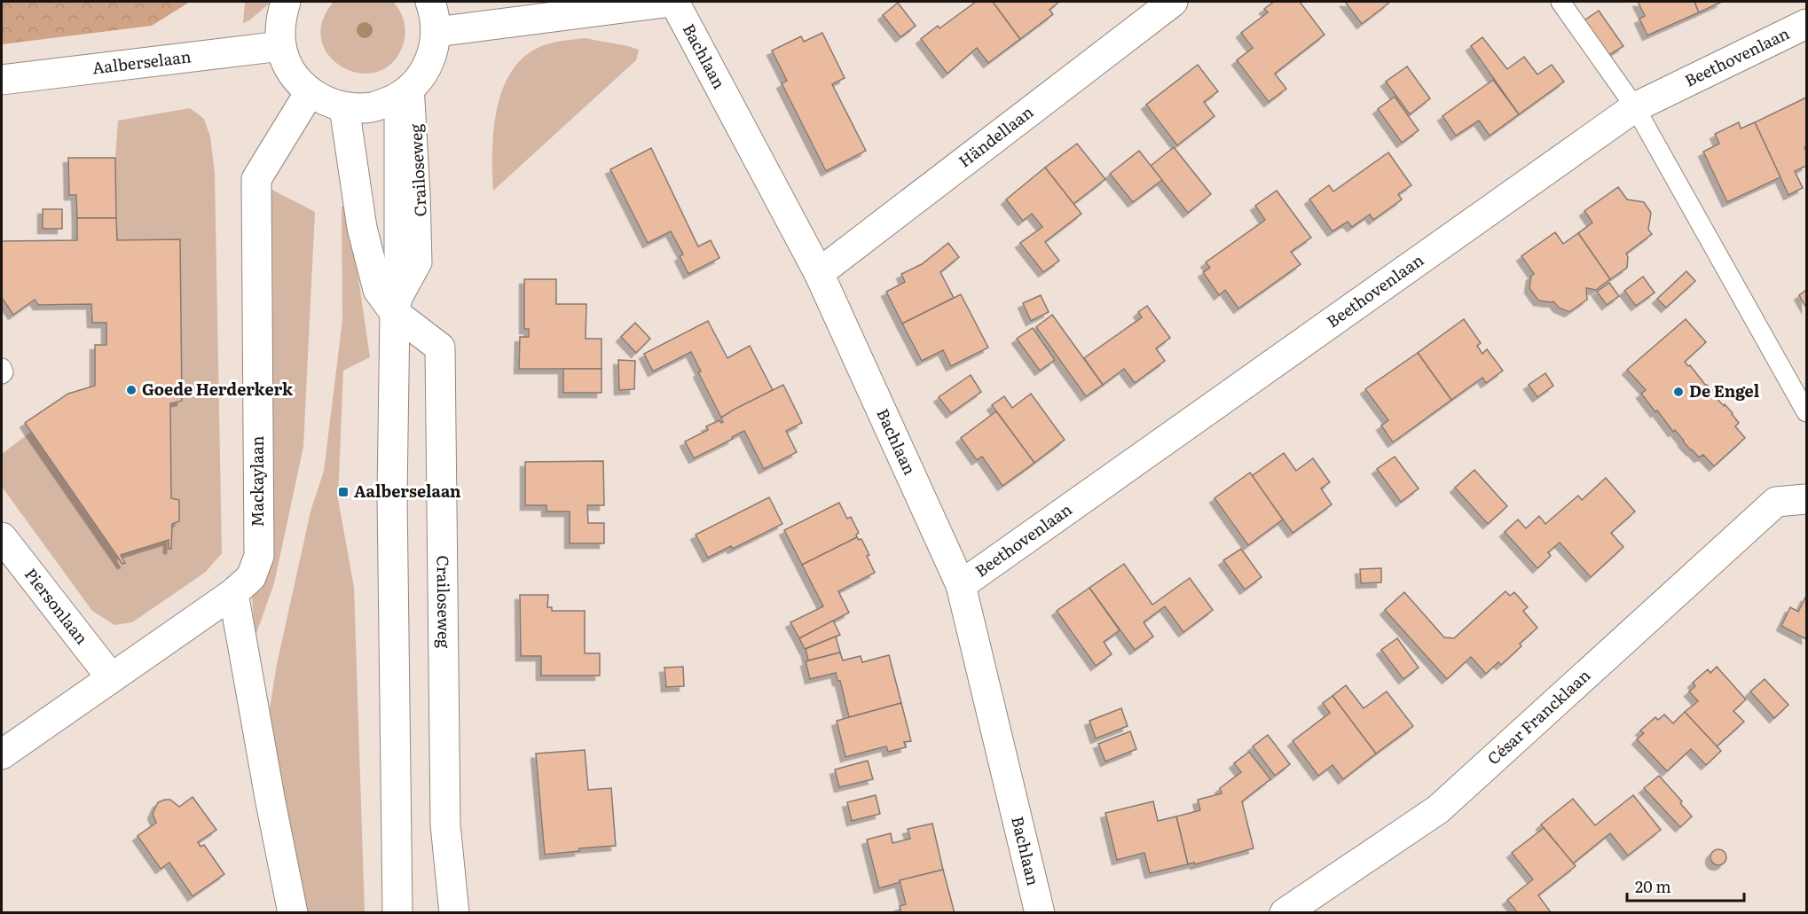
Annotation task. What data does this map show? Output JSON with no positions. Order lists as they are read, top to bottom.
{
  "streets": {
    "street": [
      "Bachlaan",
      "Beethovenlaan",
      "Aalberselaan",
      "Händellaan",
      "Crailoseweg",
      "Mackaylaan",
      "Piersonlaan",
      "César Francklaan"
    ]
  },
  "crossings": [
    ["Bachlaan", "Beethovenlaan"],
    ["Bachlaan", "Händellaan"],
    ["Mackaylaan", "Piersonlaan"]
  ],
  "places": {
    "other": ["Goede Herderkerk", "De Engel"],
    "transit": ["Aalberselaan"]
  },
  "scale_bar": "20 m"
}
